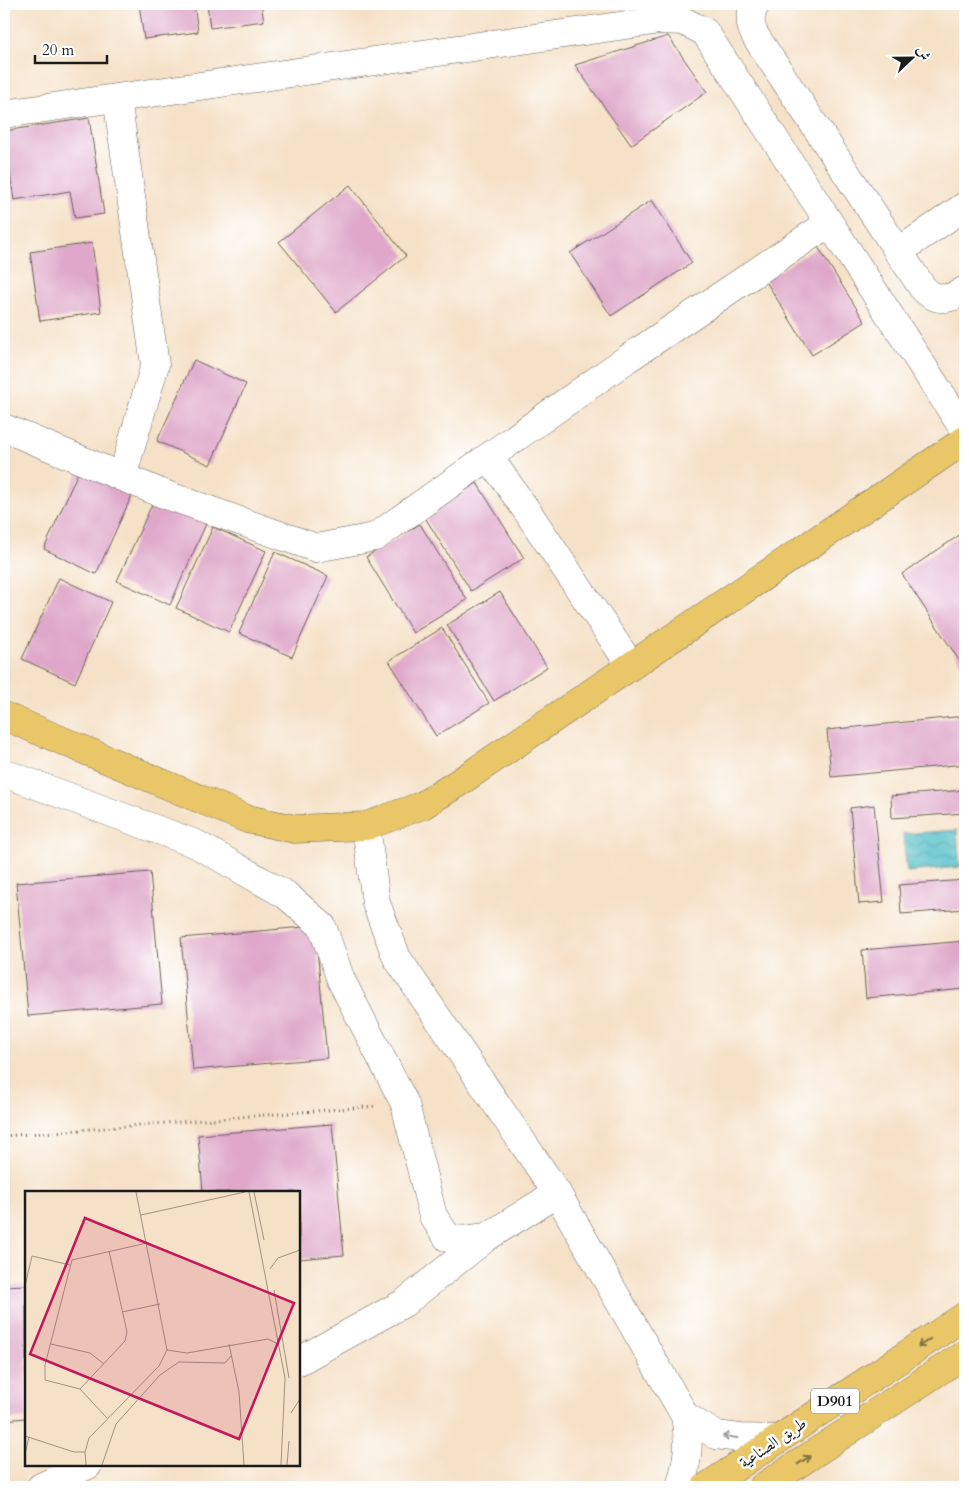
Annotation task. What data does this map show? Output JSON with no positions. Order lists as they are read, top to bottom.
{
  "streets": {
    "main road": ["D901", "طريق الصناعية"]
  },
  "scale_bar": "20 m",
  "north": "right"
}
